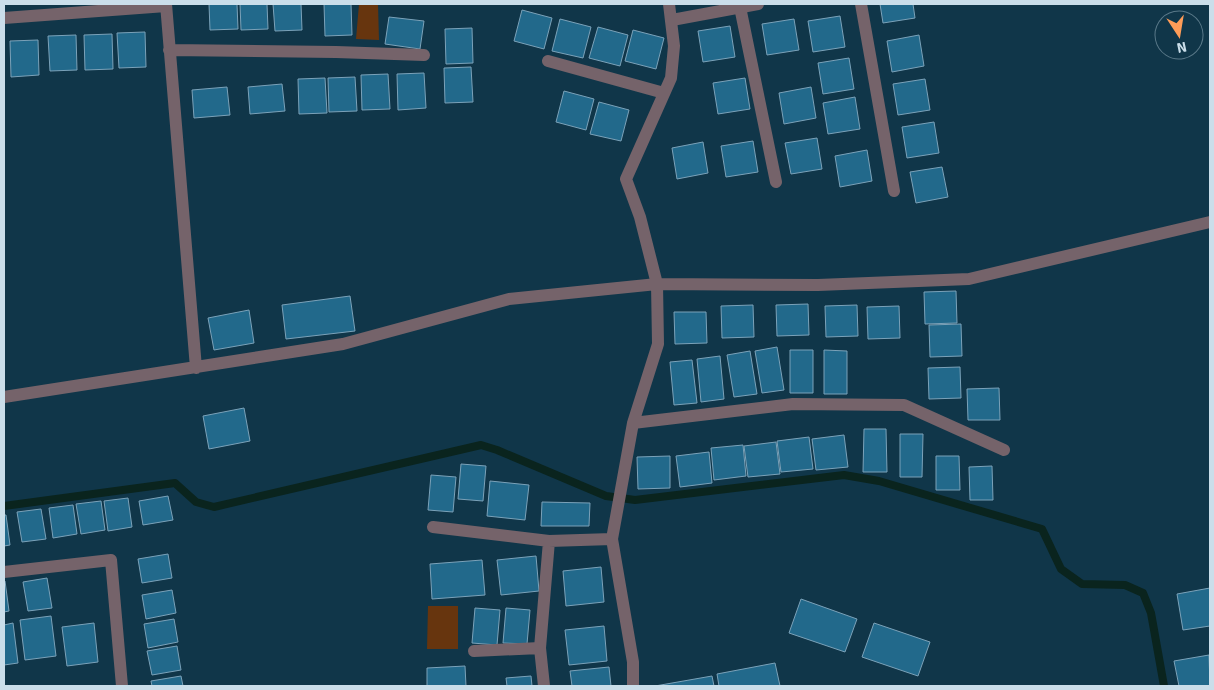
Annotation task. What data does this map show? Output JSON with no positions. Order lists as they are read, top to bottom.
{
  "north": "bottom"
}
